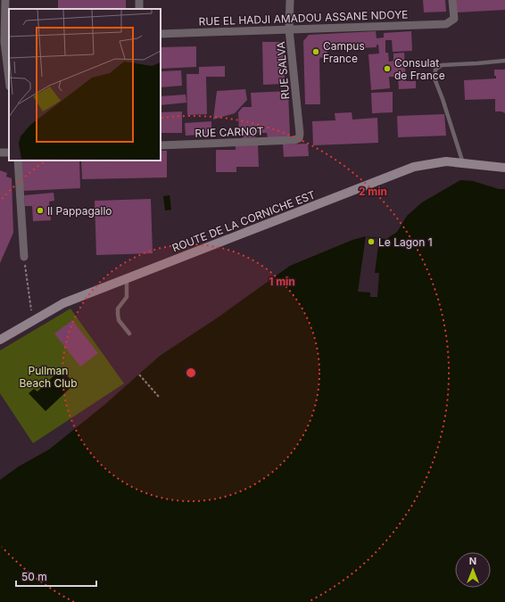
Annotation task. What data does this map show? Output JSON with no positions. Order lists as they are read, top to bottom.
{
  "streets": {
    "street": [
      "RUE EL HADJI AMADOU ASSANE NDOYE",
      "RUE SALVA",
      "RUE CARNOT",
      "ROUTE DE LA CORNICHE EST"
    ]
  },
  "crossings": [
    ["RUE EL HADJI AMADOU ASSANE NDOYE", "RUE SALVA"],
    ["RUE SALVA", "RUE CARNOT"]
  ],
  "parks": ["Pullman Beach Club"],
  "places": [
    "Campus France",
    "Consulat de France",
    "Il Pappagallo",
    "Le Lagon 1"
  ],
  "scale_bar": "50 m",
  "north": "top",
  "rings": ["2 min", "1 min"]
}
